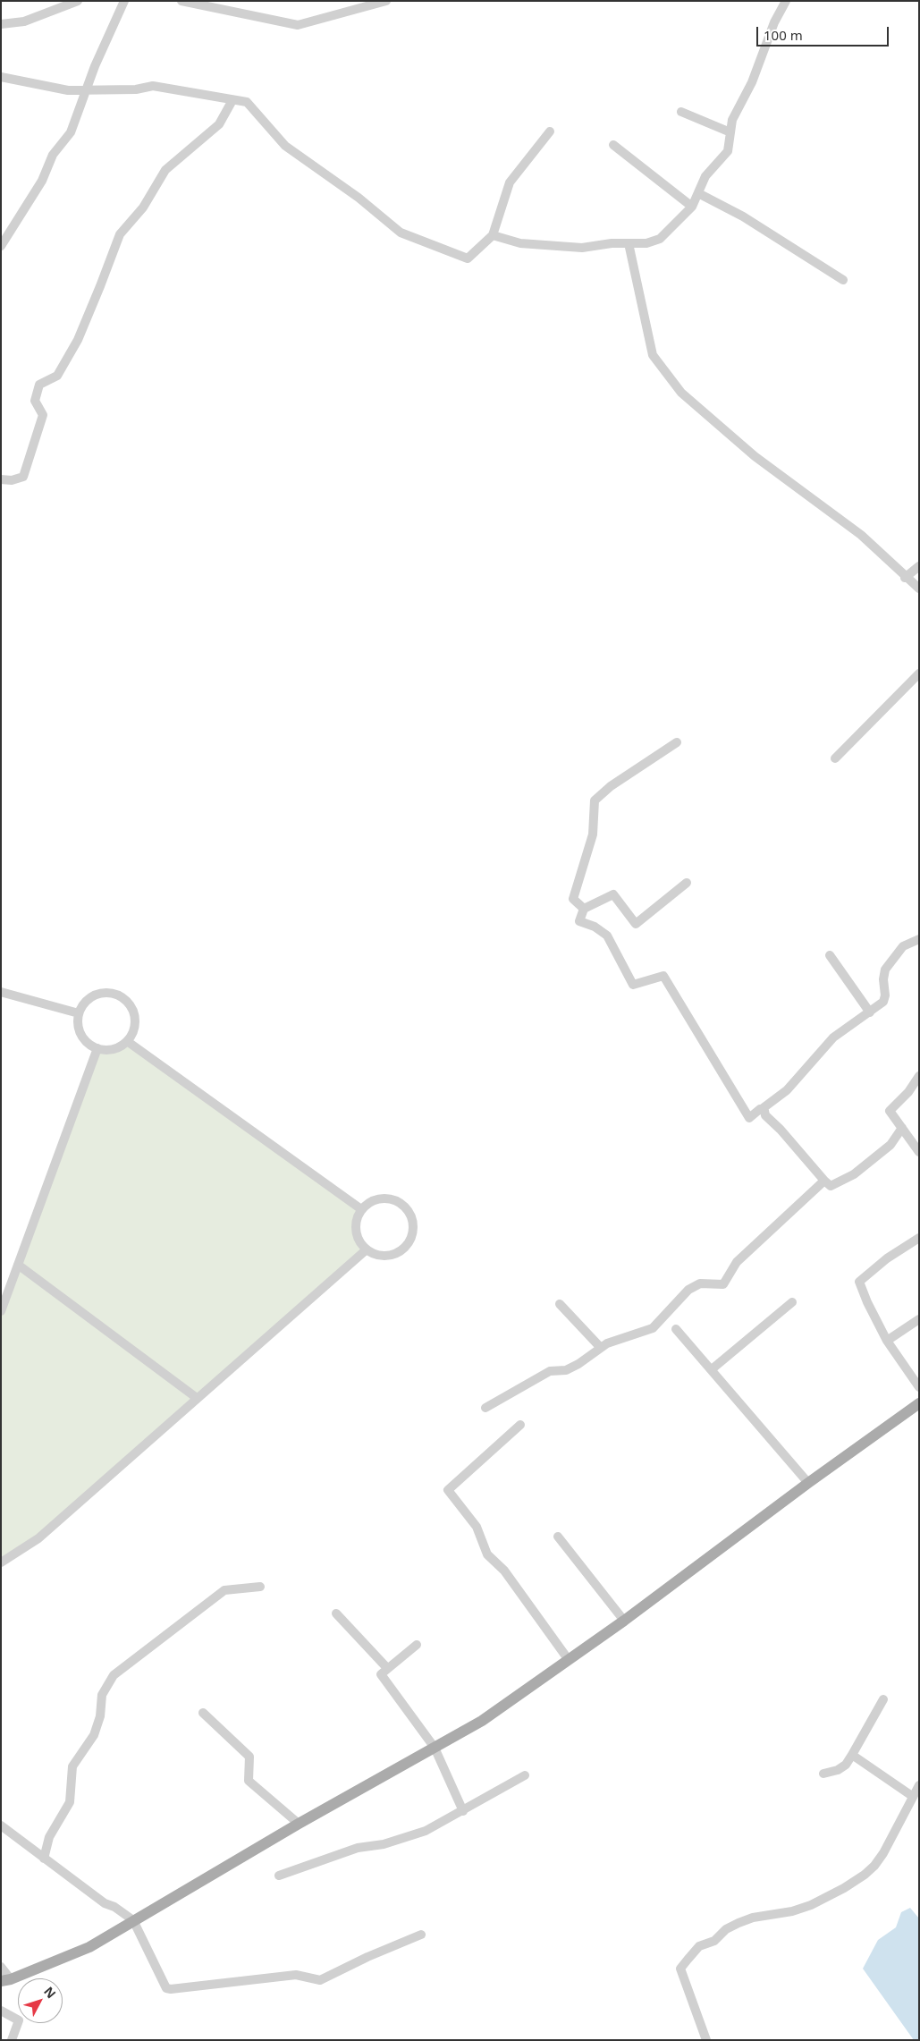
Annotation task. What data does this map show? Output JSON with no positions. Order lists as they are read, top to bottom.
{
  "scale_bar": "100 m",
  "north": "top right"
}
